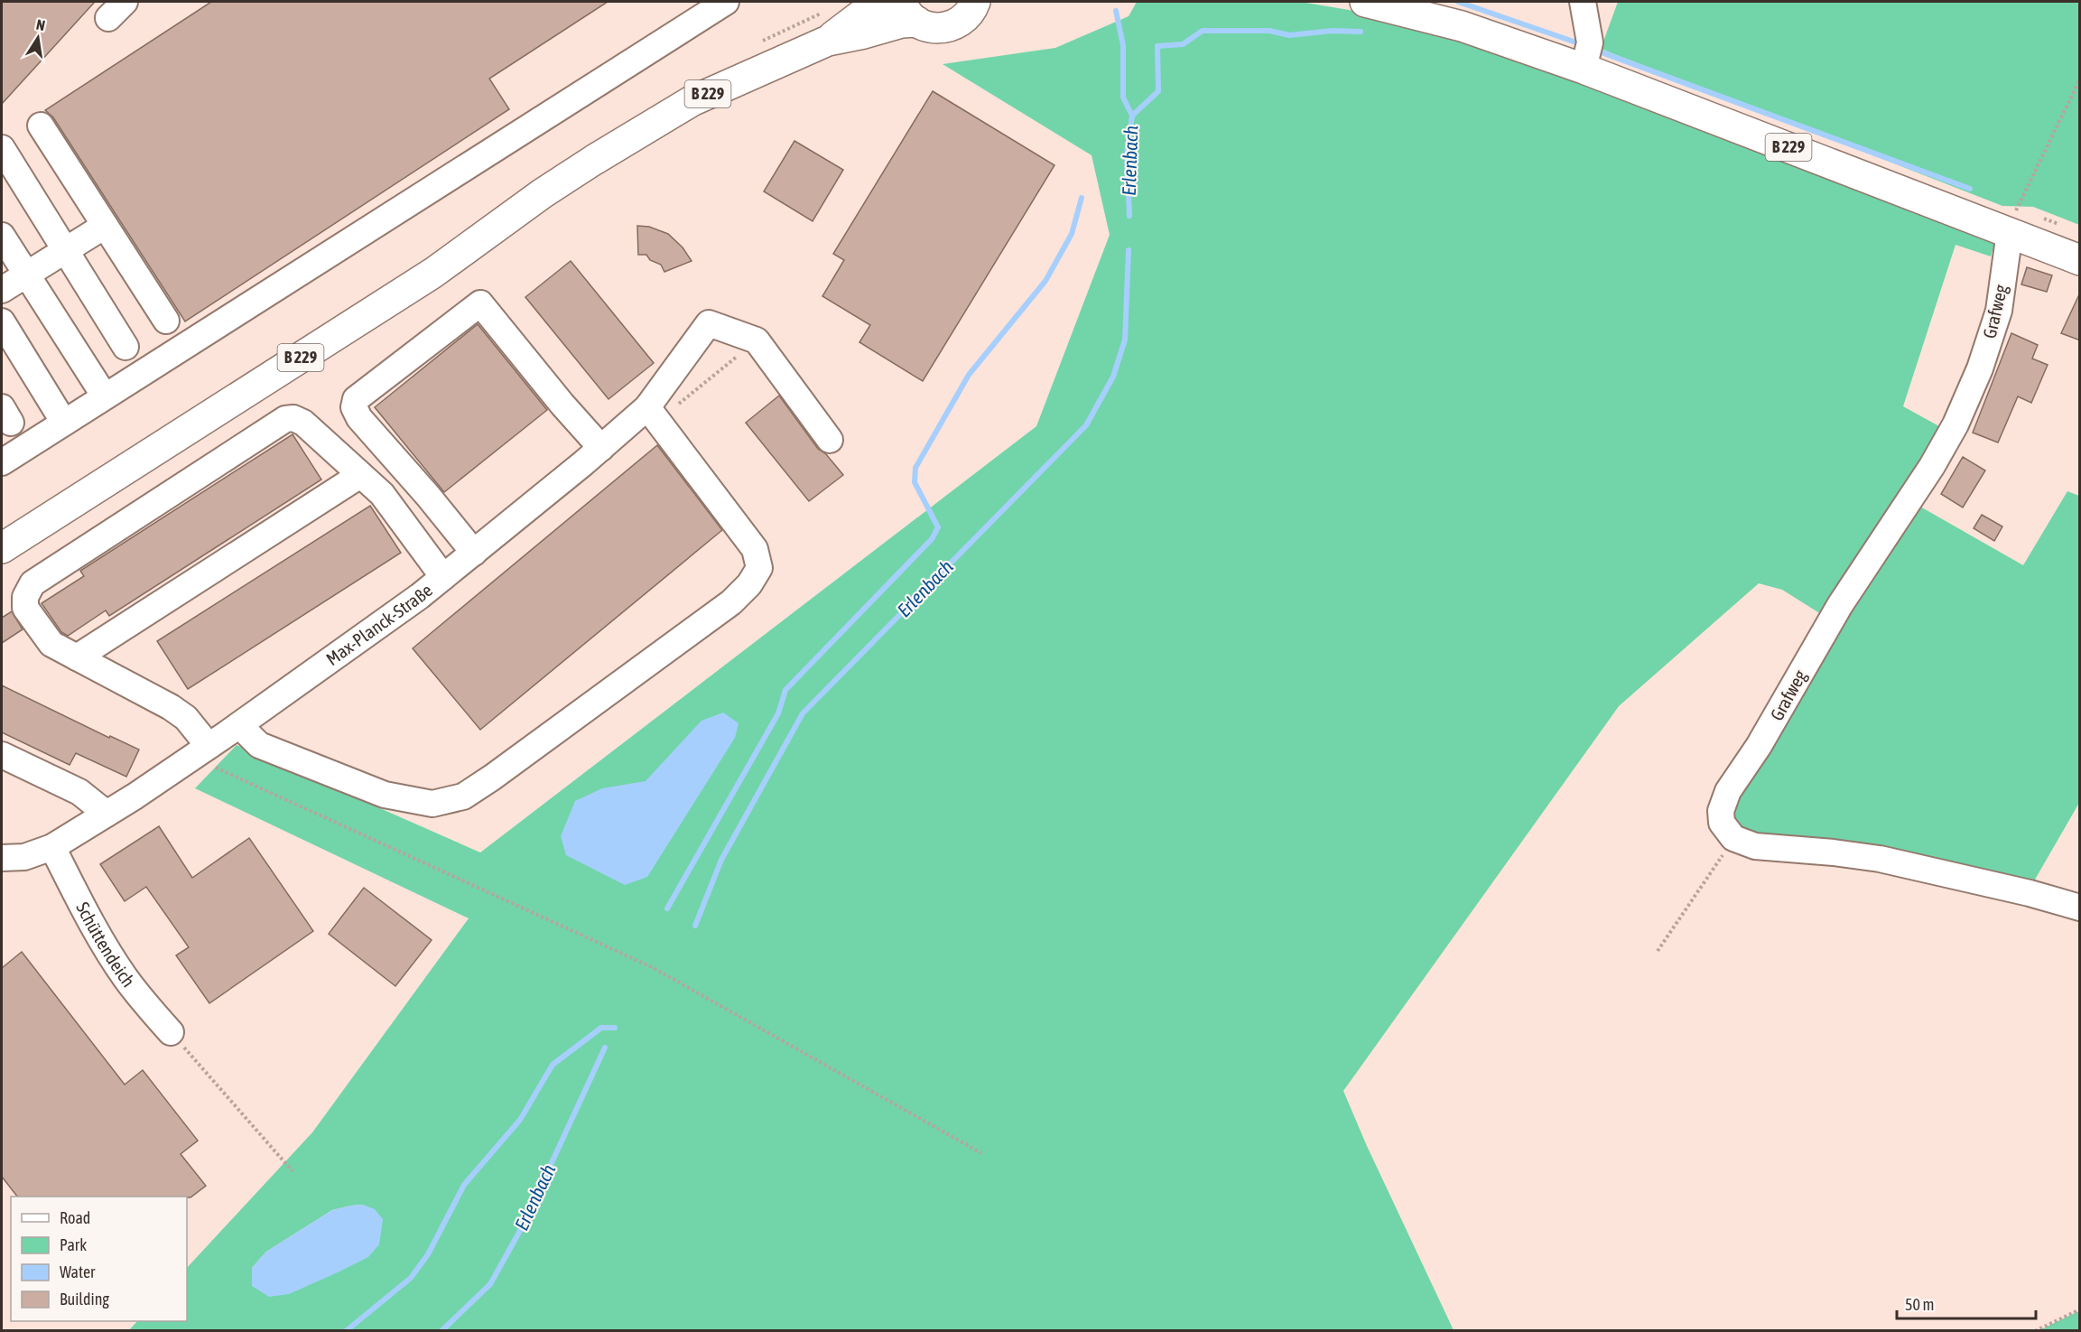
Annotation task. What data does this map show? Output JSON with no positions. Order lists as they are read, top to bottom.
{
  "streets": {
    "main road": ["B 229"],
    "street": ["Grafweg", "Max-Planck-Straße", "Schüttendeich"]
  },
  "crossings": [
    ["B 229", "Grafweg"],
    ["Max-Planck-Straße", "Schüttendeich"]
  ],
  "water": ["Erlenbach"],
  "legend": [
    "Road",
    "Park",
    "Water",
    "Building"
  ],
  "scale_bar": "50 m",
  "north": "top"
}
